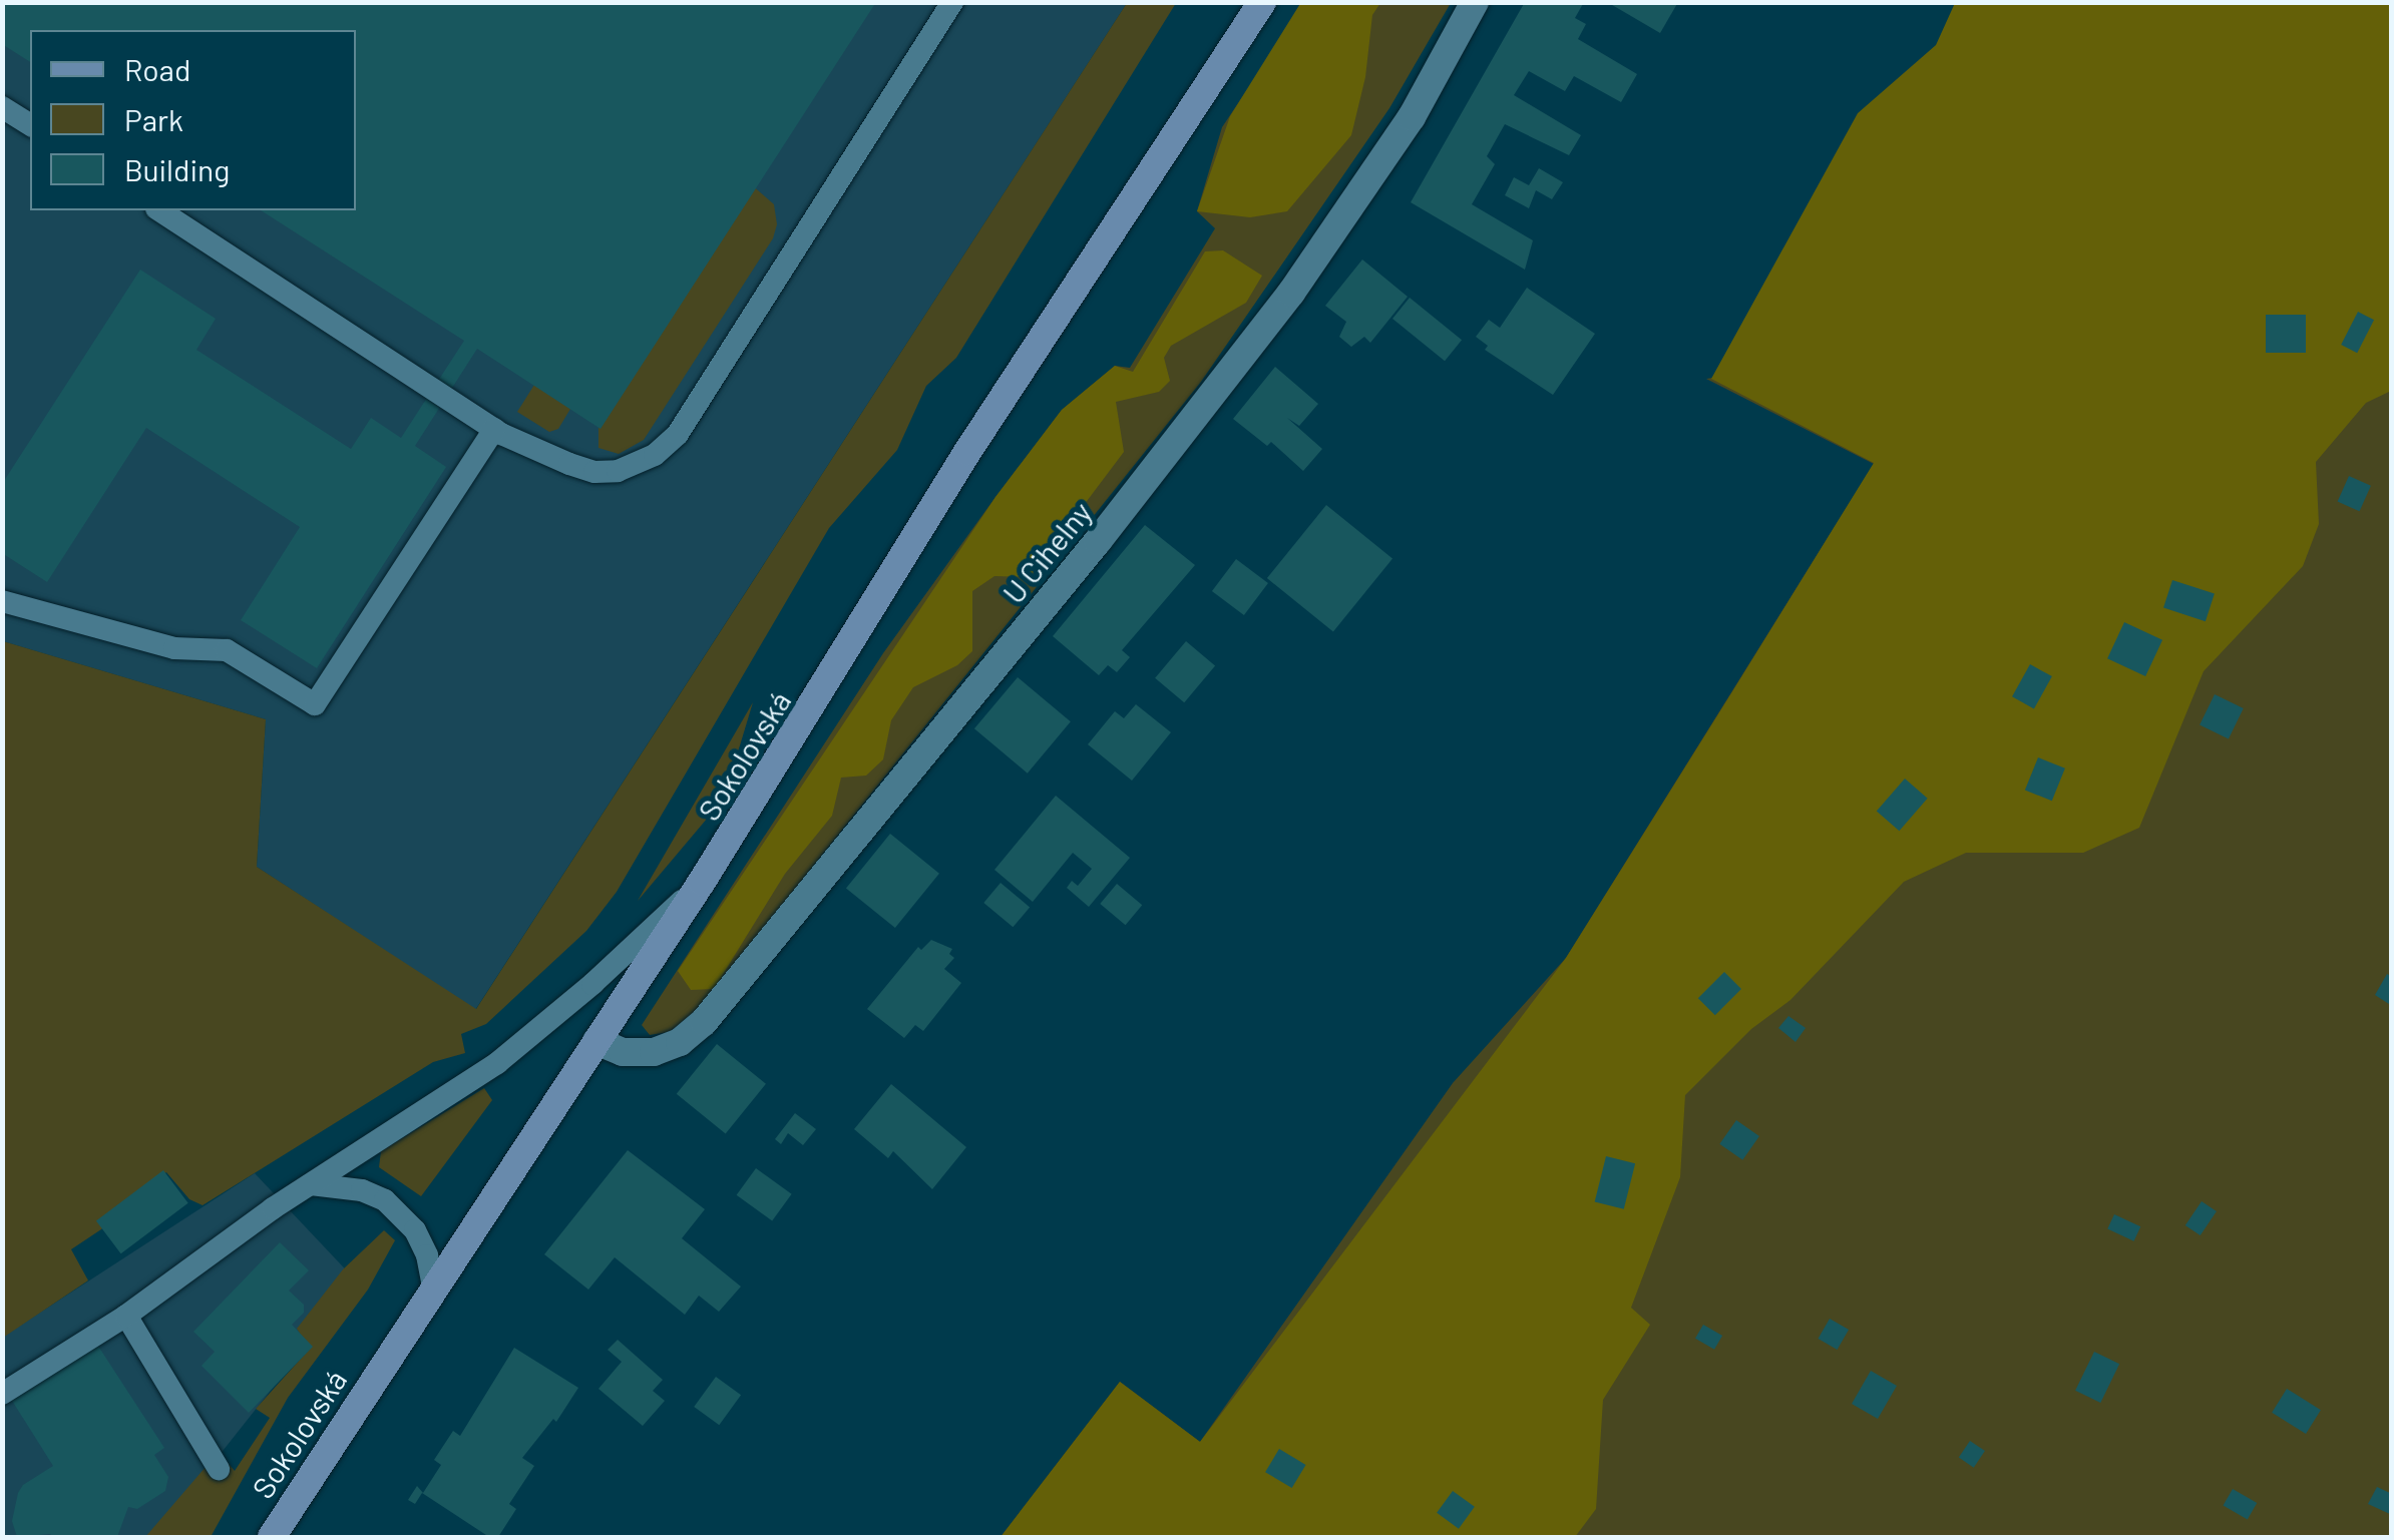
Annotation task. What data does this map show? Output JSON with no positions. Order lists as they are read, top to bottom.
{
  "streets": {
    "main road": ["Sokolovská"],
    "street": ["U Cihelny"]
  },
  "crossings": [
    ["U Cihelny", "Sokolovská"]
  ],
  "legend": ["Road", "Park", "Building"]
}
